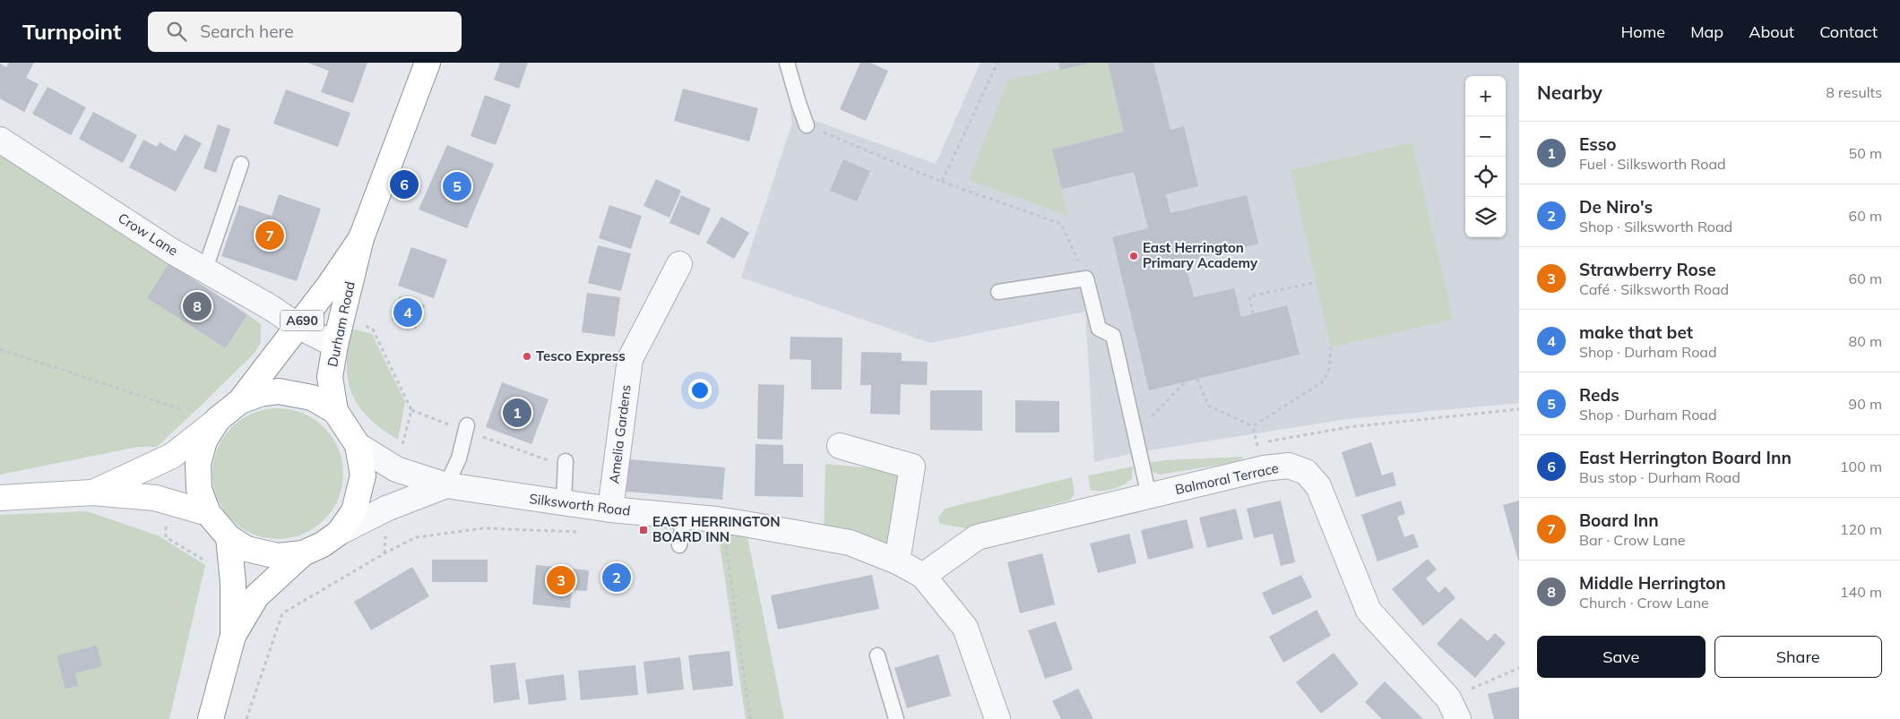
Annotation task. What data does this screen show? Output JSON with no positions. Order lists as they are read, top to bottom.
{
  "streets": {
    "main road": ["A690", "Durham Road"],
    "street": [
      "Crow Lane",
      "Amelia Gardens",
      "Balmoral Terrace",
      "Silksworth Road"
    ]
  },
  "crossings": [
    ["Crow Lane", "Durham Road"],
    ["Durham Road", "Silksworth Road"],
    ["Amelia Gardens", "Silksworth Road"],
    ["Balmoral Terrace", "Silksworth Road"]
  ],
  "places": {
    "other": ["East Herrington Primary Academy", "Tesco Express"],
    "transit": ["EAST HERRINGTON BOARD INN"]
  },
  "page": {
    "header": "Turnpoint",
    "search": "Search here",
    "nav": [
      "Home",
      "Map",
      "About",
      "Contact"
    ],
    "heading": ["Nearby", "8 results"],
    "map_buttons": ["+", "−"],
    "list": [
      {
        "mark": "1",
        "name": "Esso",
        "note": "Fuel · Silksworth Road",
        "value": "50 m"
      },
      {
        "mark": "2",
        "name": "De Niro's",
        "note": "Shop · Silksworth Road",
        "value": "60 m"
      },
      {
        "mark": "3",
        "name": "Strawberry Rose",
        "note": "Café · Silksworth Road",
        "value": "60 m"
      },
      {
        "mark": "4",
        "name": "make that bet",
        "note": "Shop · Durham Road",
        "value": "80 m"
      },
      {
        "mark": "5",
        "name": "Reds",
        "note": "Shop · Durham Road",
        "value": "90 m"
      },
      {
        "mark": "6",
        "name": "East Herrington Board Inn",
        "note": "Bus stop · Durham Road",
        "value": "100 m"
      },
      {
        "mark": "7",
        "name": "Board Inn",
        "note": "Bar · Crow Lane",
        "value": "120 m"
      },
      {
        "mark": "8",
        "name": "Middle Herrington",
        "note": "Church · Crow Lane",
        "value": "140 m"
      }
    ],
    "pins": [
      "6",
      "5",
      "7",
      "8",
      "4",
      "1",
      "2",
      "3"
    ],
    "buttons": ["Save", "Share"]
  }
}
